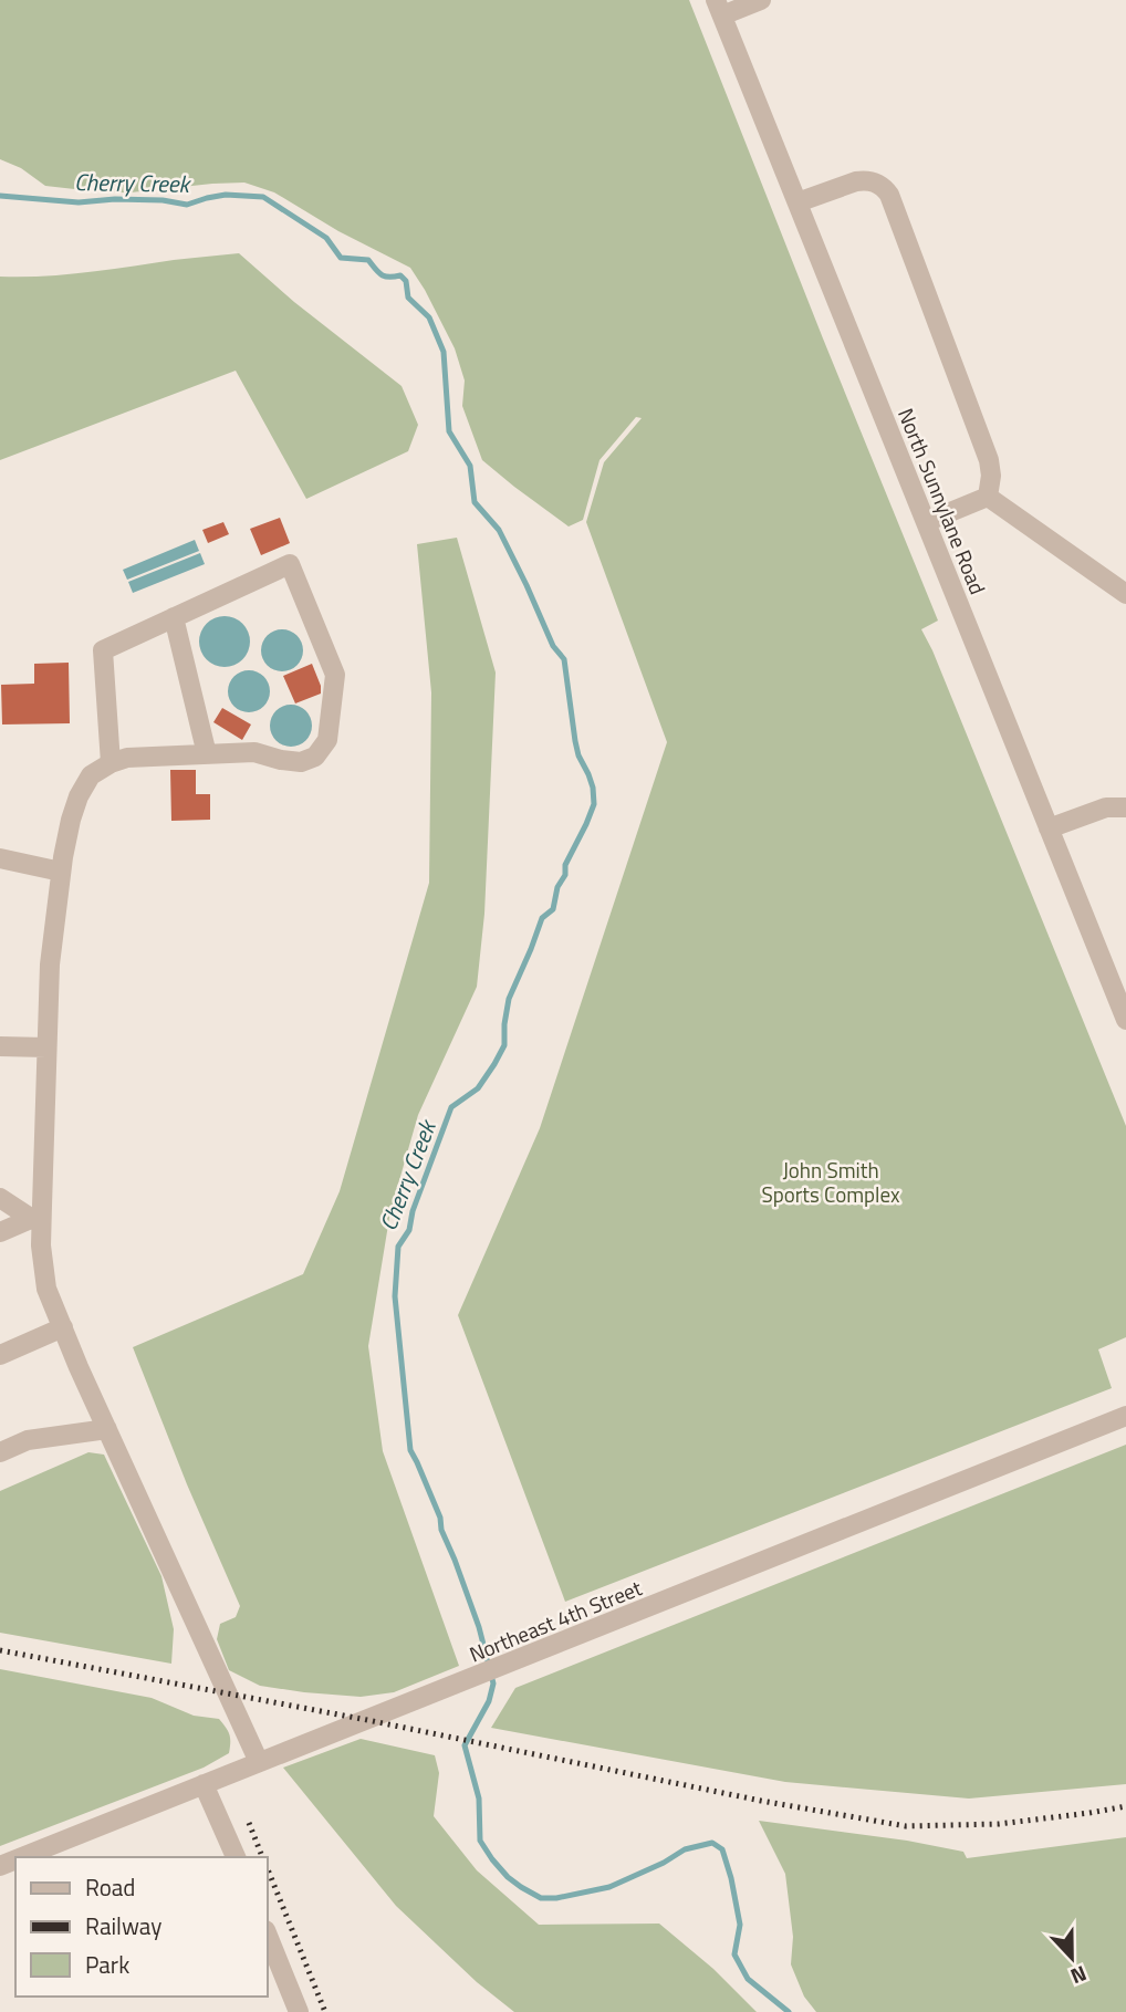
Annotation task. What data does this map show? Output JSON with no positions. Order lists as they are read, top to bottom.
{
  "streets": {
    "street": ["North Sunnylane Road", "Northeast 4th Street"]
  },
  "water": ["Cherry Creek"],
  "parks": ["John Smith Sports Complex"],
  "legend": ["Road", "Railway", "Park"],
  "north": "bottom"
}
